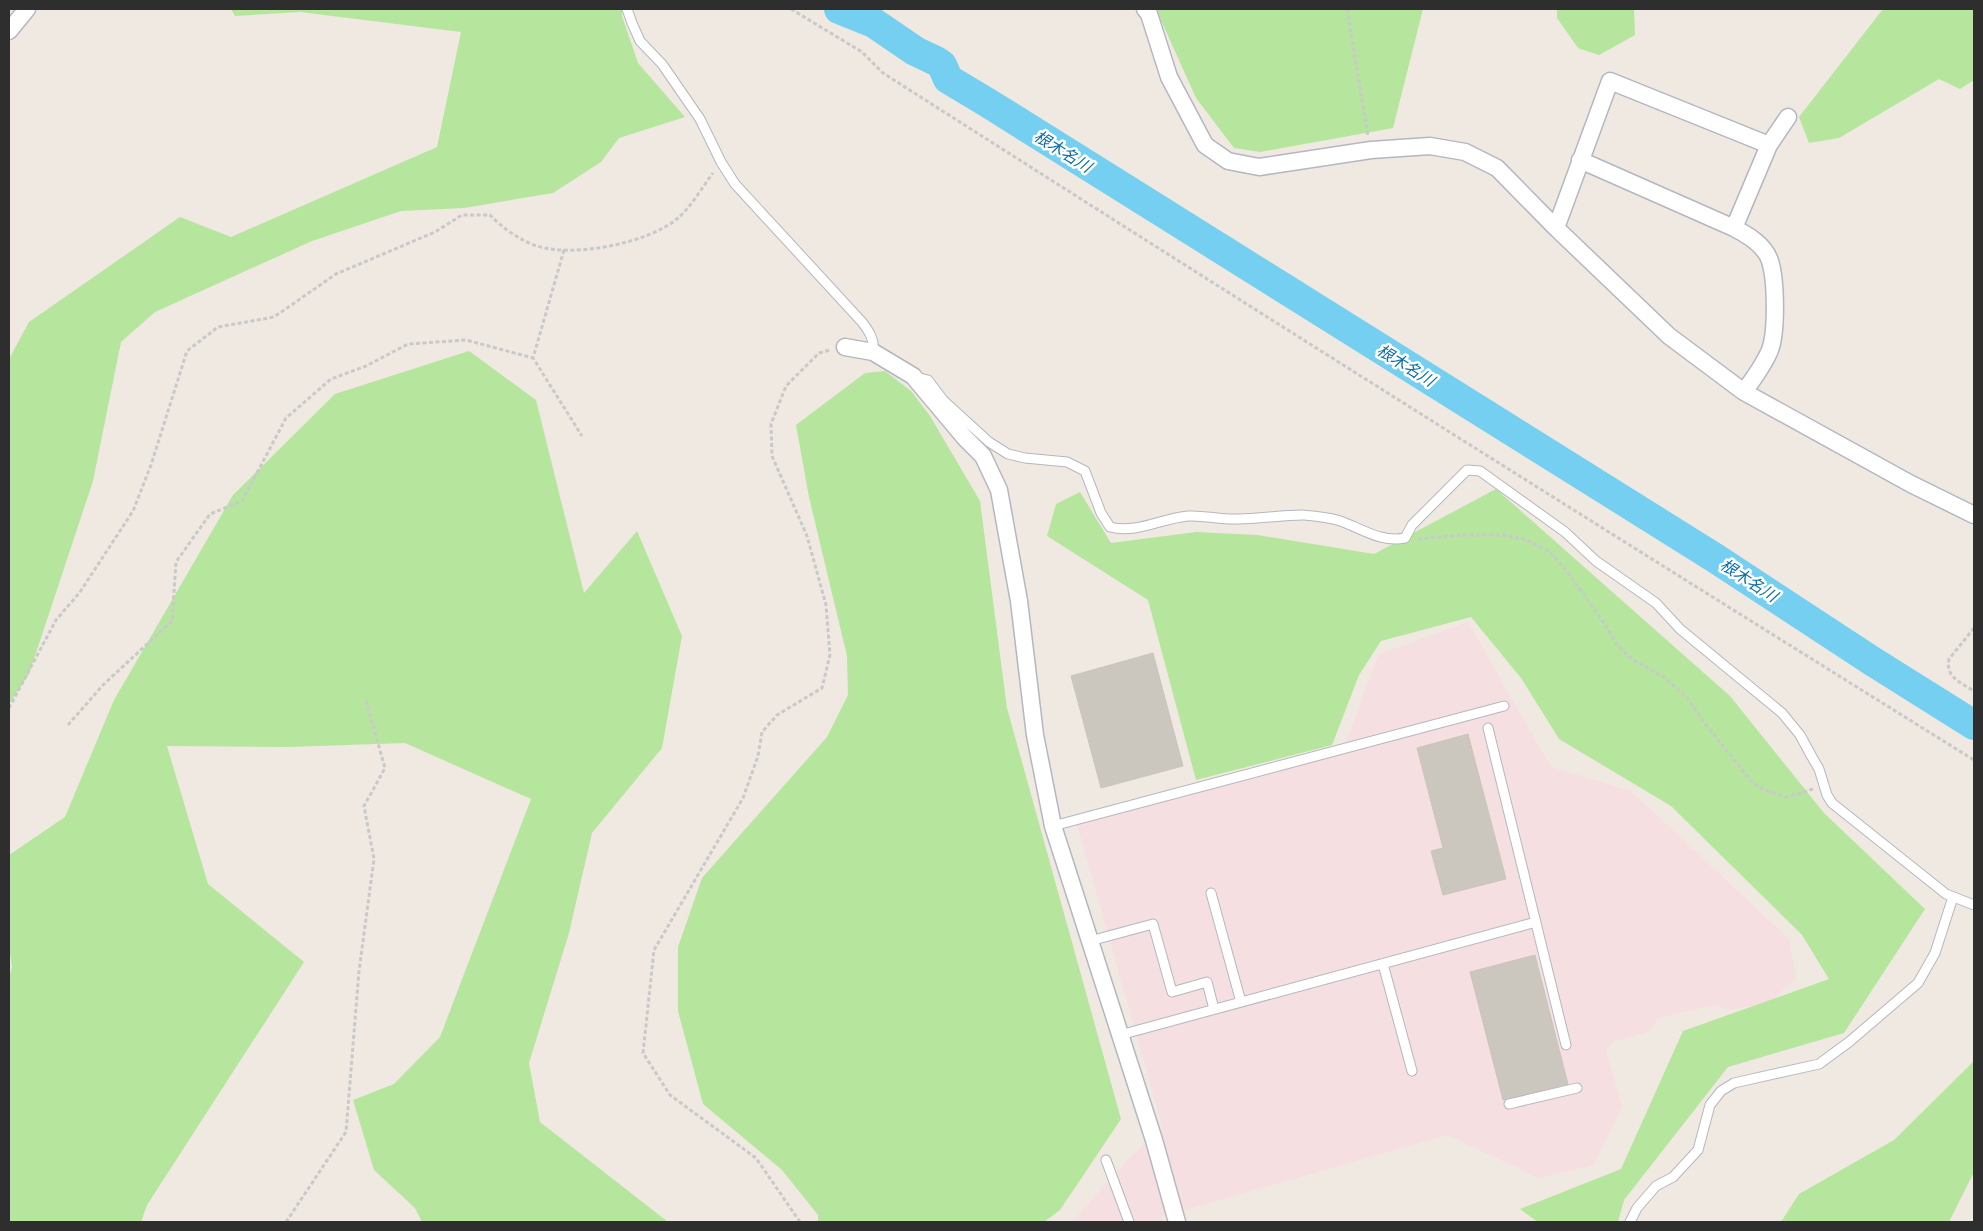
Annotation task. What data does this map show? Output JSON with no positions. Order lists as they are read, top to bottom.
{
  "water": ["根木名川"]
}
